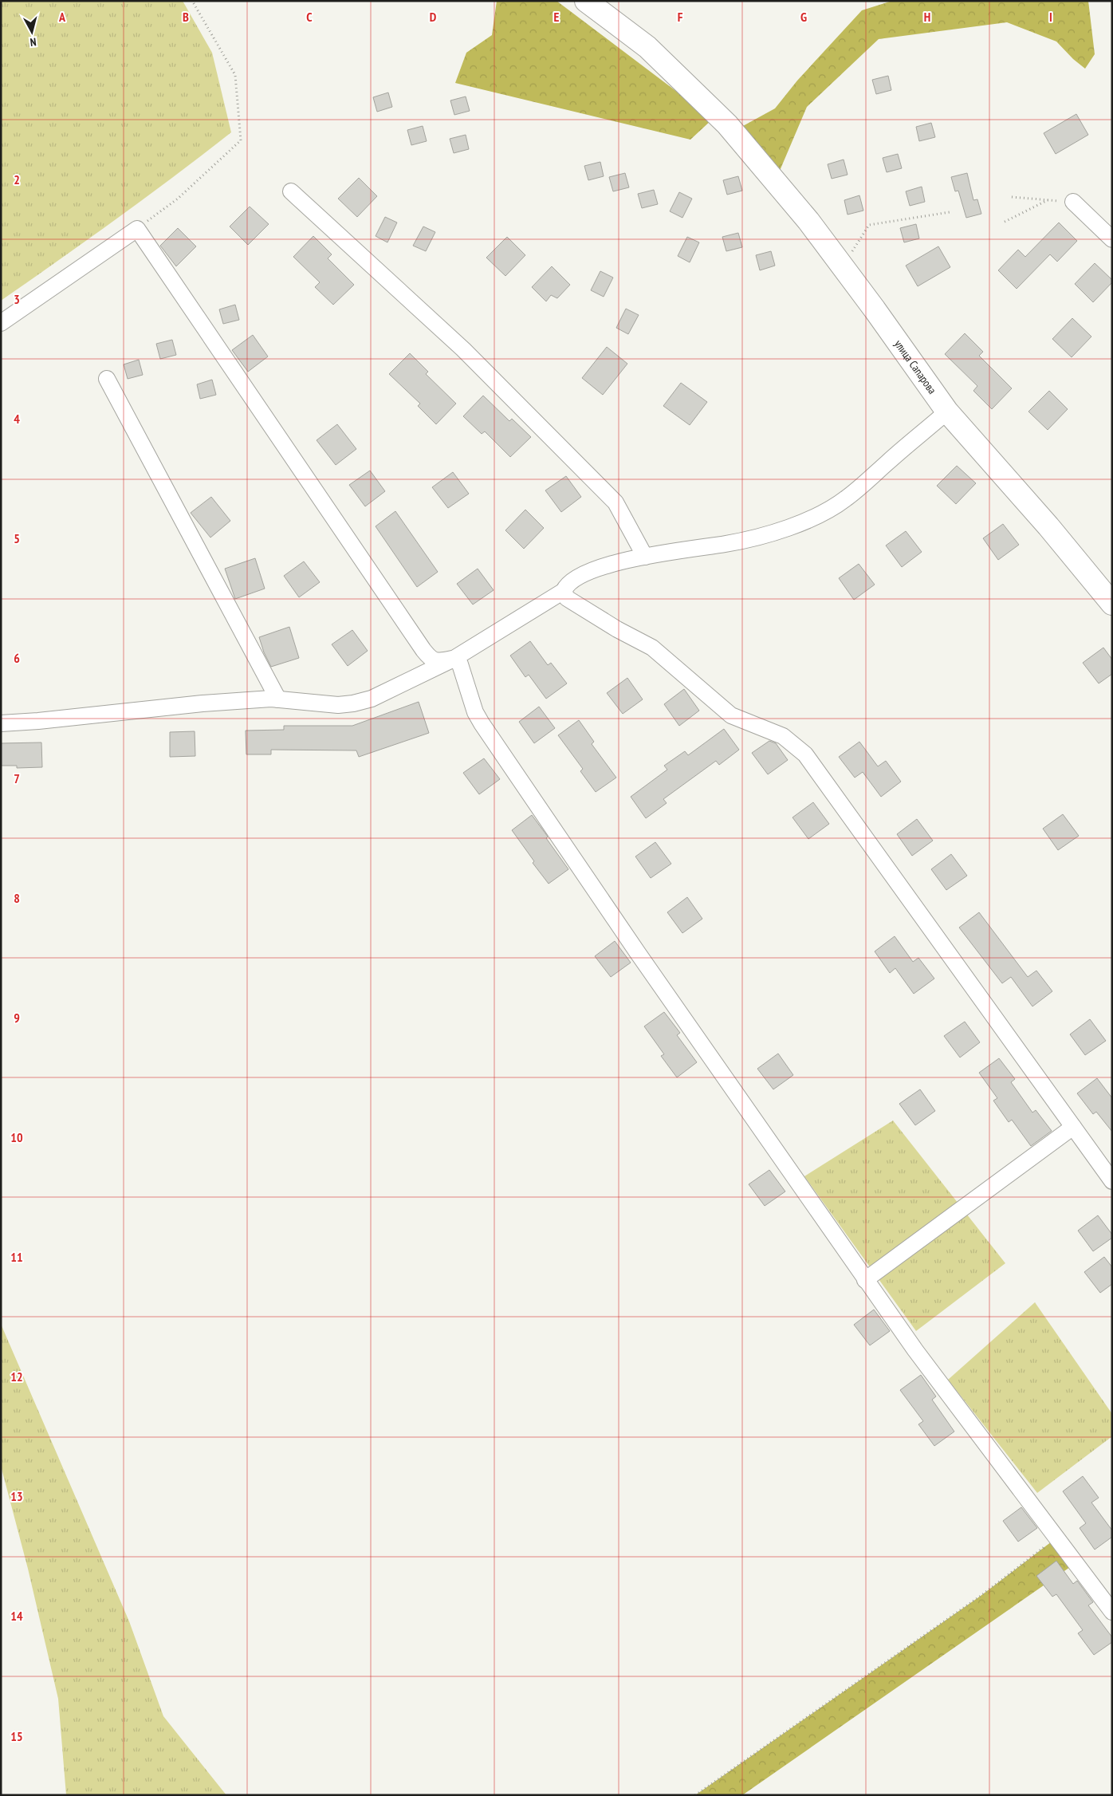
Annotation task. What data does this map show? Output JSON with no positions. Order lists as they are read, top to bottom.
{
  "streets": {
    "main road": ["улица Сапарова"]
  },
  "north": "bottom",
  "grid": {
    "columns": [
      "A",
      "B",
      "C",
      "D",
      "E",
      "F",
      "G",
      "H",
      "I"
    ],
    "rows": [
      "2",
      "3",
      "4",
      "5",
      "6",
      "7",
      "8",
      "9",
      "10",
      "11",
      "12",
      "13",
      "14",
      "15"
    ]
  }
}
